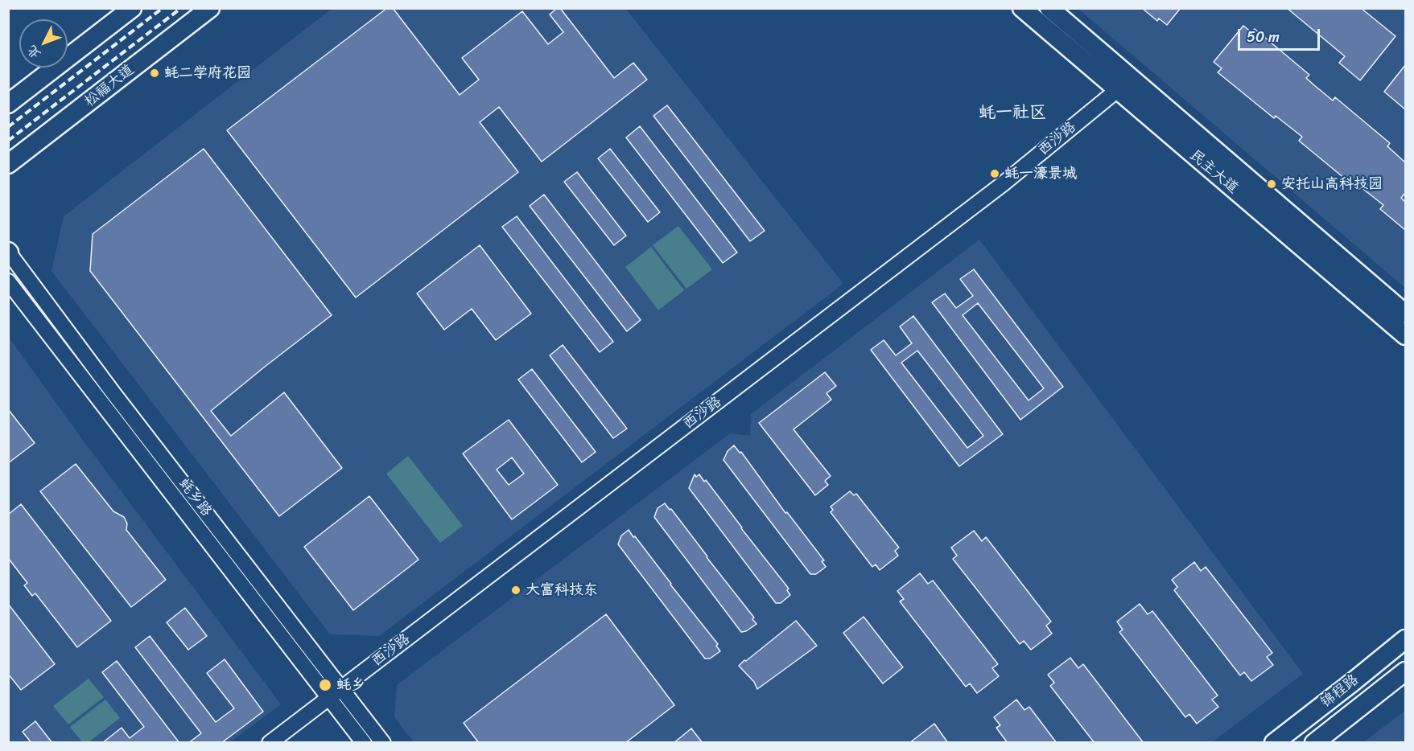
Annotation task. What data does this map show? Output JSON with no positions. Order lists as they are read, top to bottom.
{
  "streets": {
    "main road": ["松福大道", "民主大道", "锦程路"],
    "street": ["西沙路", "蚝乡路"]
  },
  "crossings": [
    ["西沙路", "民主大道"],
    ["西沙路", "蚝乡路"]
  ],
  "districts": ["蚝一社区"],
  "places": [
    "蚝二学府花园",
    "蚝一濠景城",
    "安托山高科技园",
    "大富科技东",
    "蚝乡"
  ],
  "scale_bar": "50 m",
  "north": "bottom left"
}
